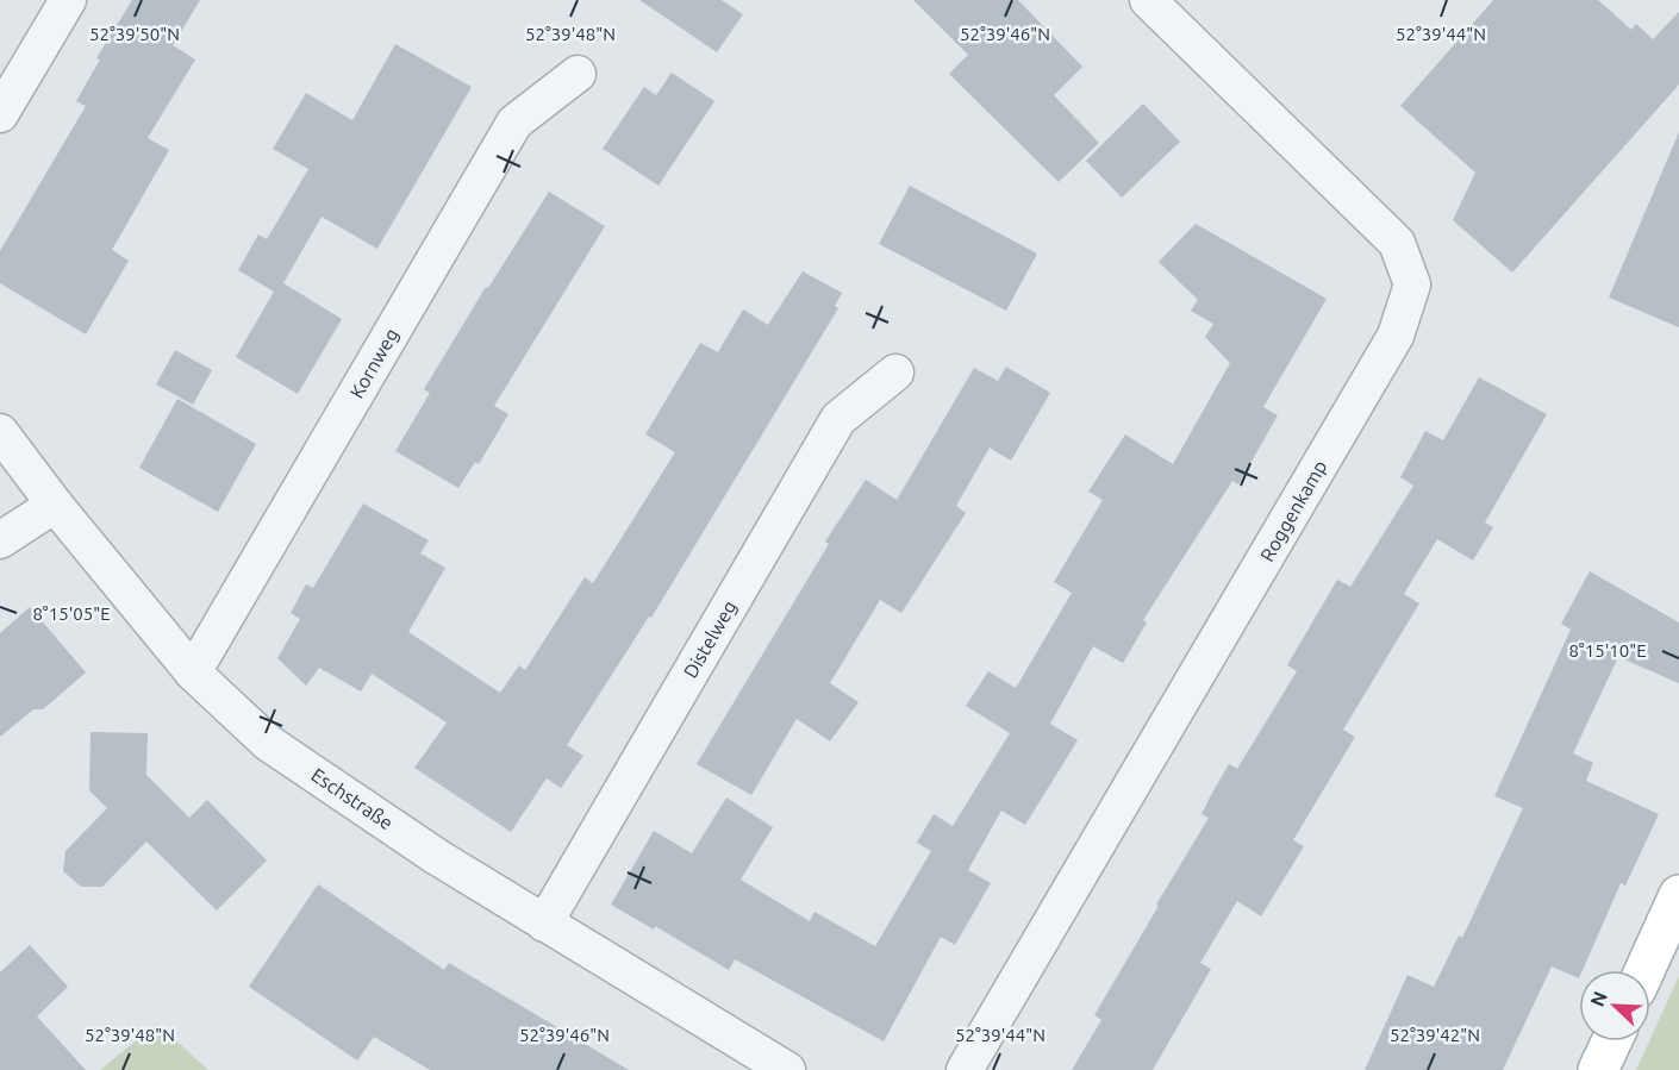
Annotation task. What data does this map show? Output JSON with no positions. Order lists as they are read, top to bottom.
{
  "streets": {
    "street": [
      "Kornweg",
      "Roggenkamp",
      "Distelweg",
      "Eschstraße"
    ]
  },
  "crossings": [
    ["Kornweg", "Eschstraße"],
    ["Distelweg", "Eschstraße"]
  ],
  "north": "top left",
  "coordinates": [
    "52°39'46\"N",
    "52°39'50\"N",
    "52°39'48\"N",
    "52°39'44\"N",
    "8°15'05\"E",
    "8°15'10\"E",
    "52°39'42\"N"
  ]
}
